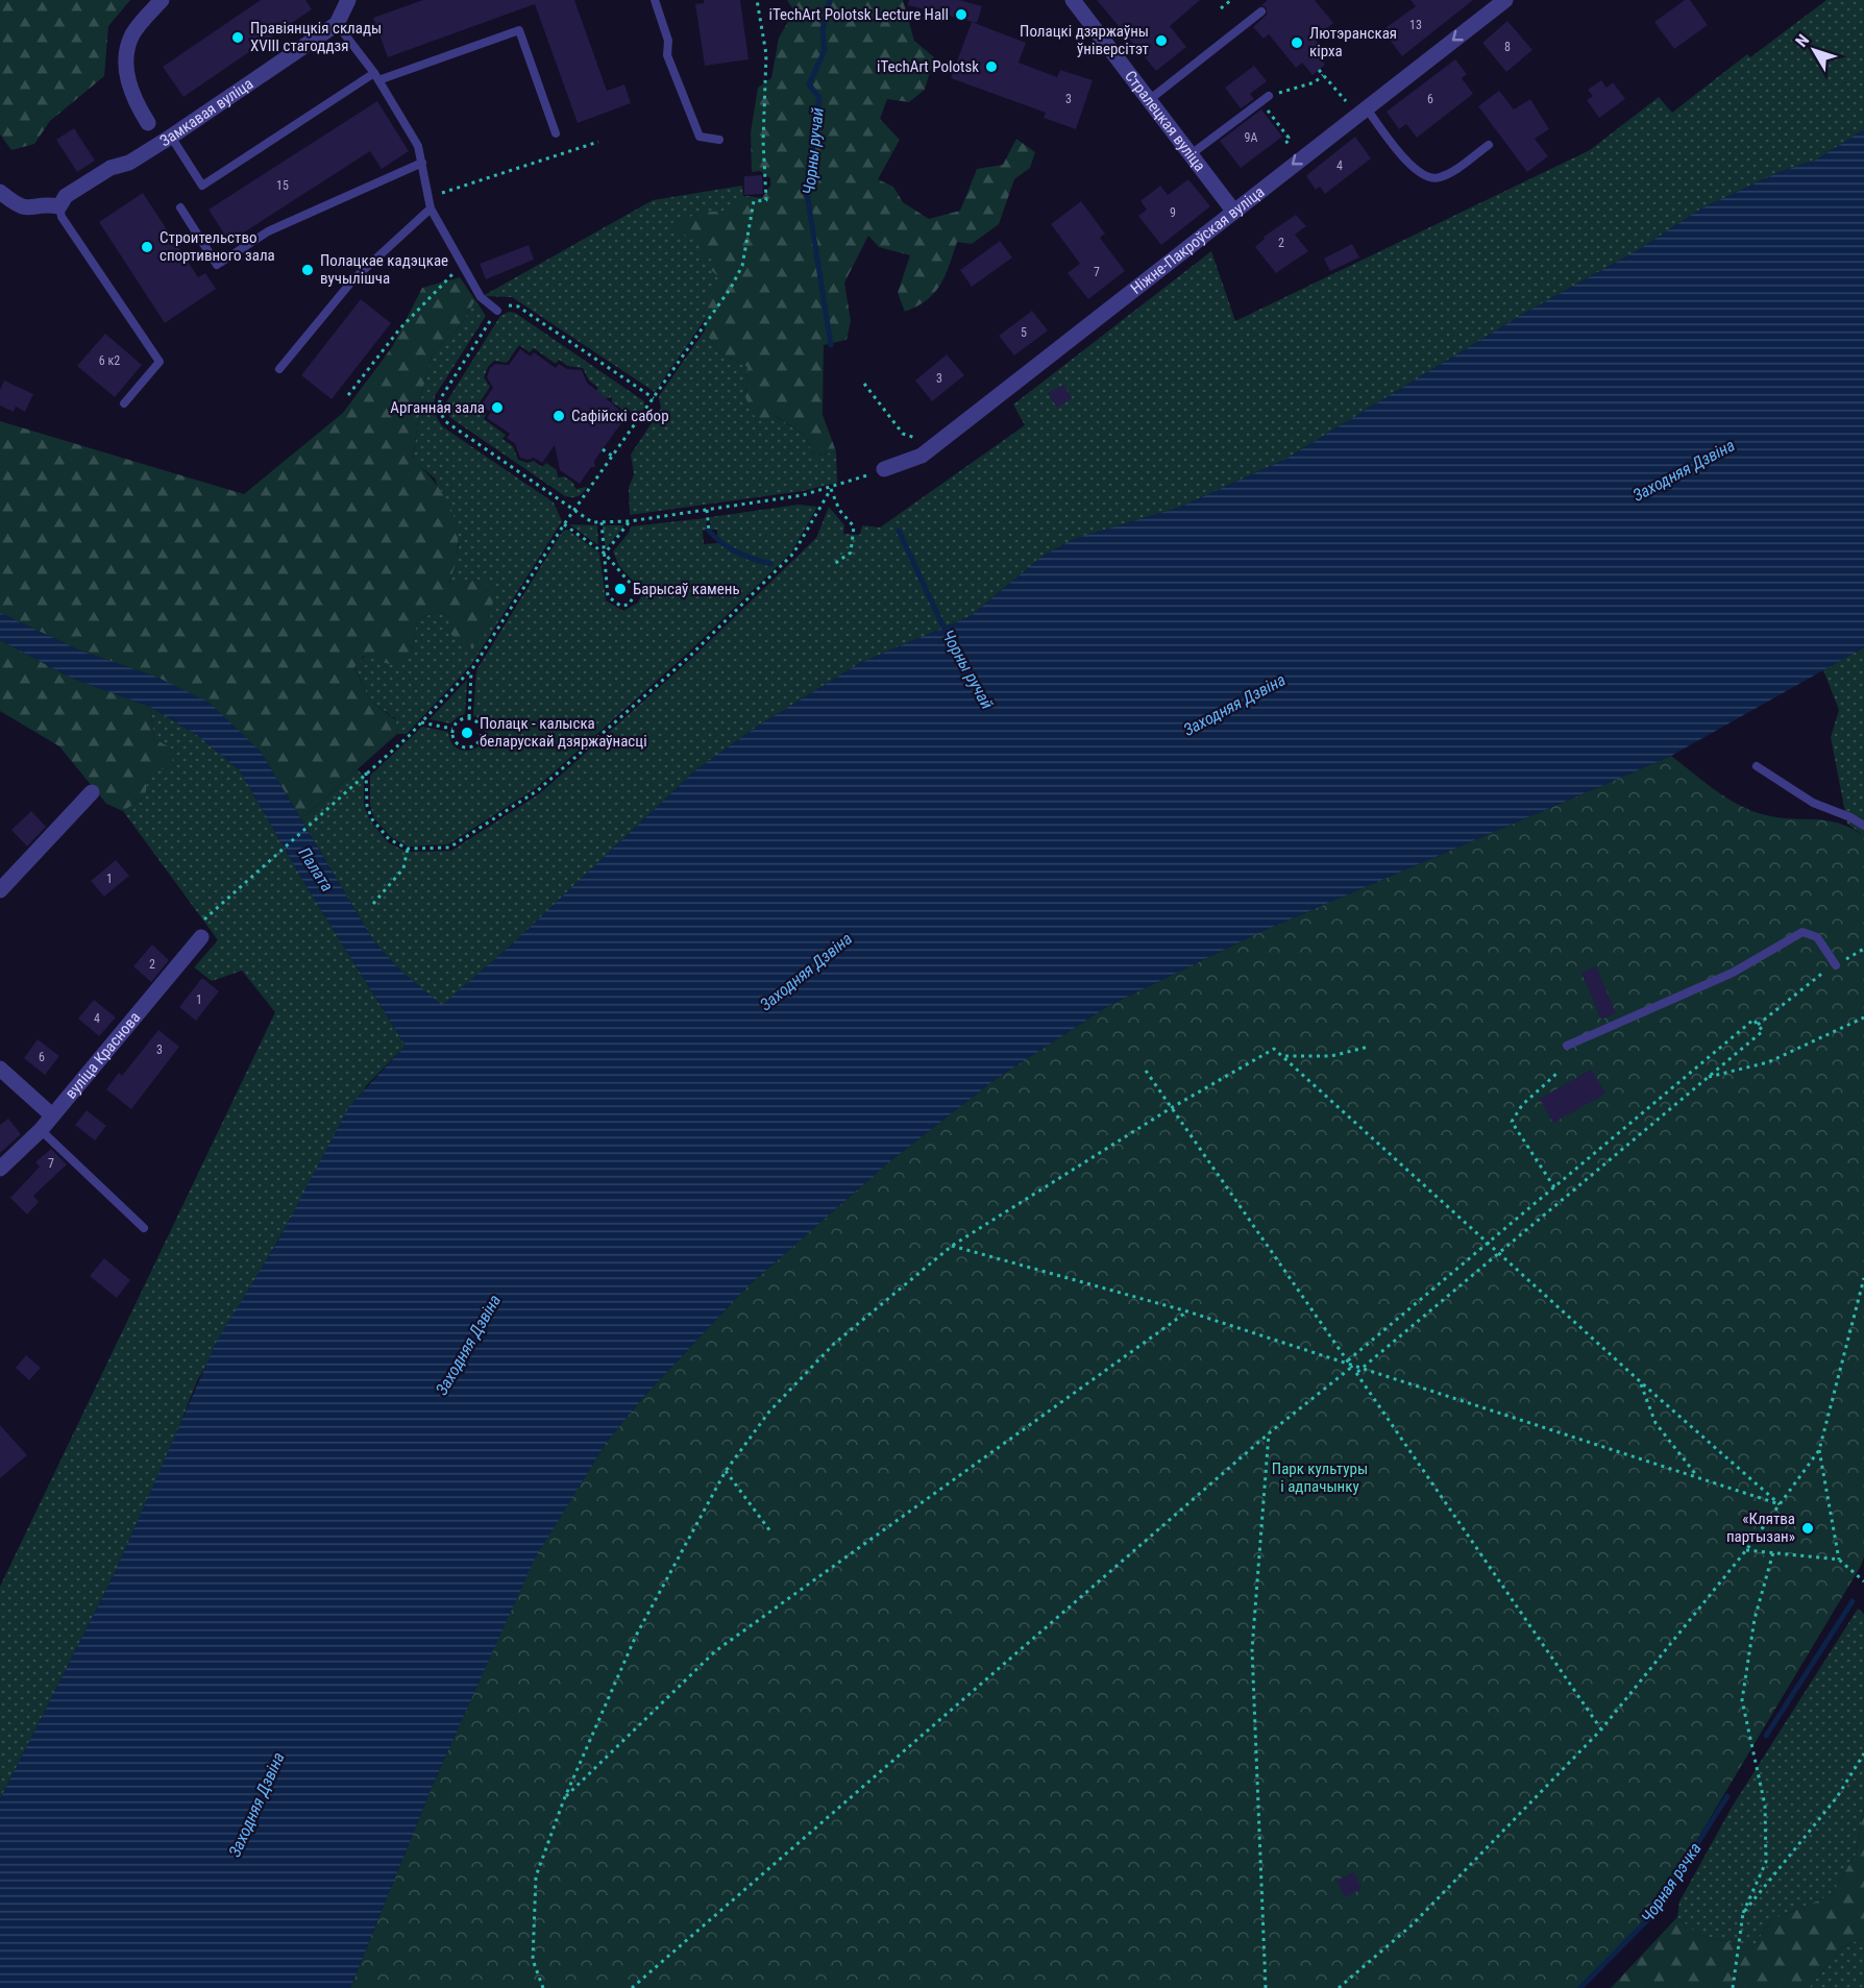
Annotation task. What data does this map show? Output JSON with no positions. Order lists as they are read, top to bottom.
{
  "streets": {
    "street": [
      "Замкавая вуліца",
      "Стралецкая вуліца",
      "Ніжне-Пакроўская вуліца",
      "вуліца Краснова"
    ]
  },
  "crossings": [
    ["Стралецкая вуліца", "Ніжне-Пакроўская вуліца"]
  ],
  "one_way": ["Ніжне-Пакроўская вуліца"],
  "water": [
    "Чорны ручай",
    "Заходняя Дзвіна",
    "Палата",
    "Чорная рэчка"
  ],
  "parks": ["Парк культуры і адпачынку"],
  "places": [
    "iTechArt Polotsk Lecture Hall",
    "Правіянцкія склады XVIII стагоддзя",
    "Полацкі дзяржаўны ўніверсітэт",
    "Лютэранская кірха",
    "iTechArt Polotsk",
    "Строительство спортивного зала",
    "Полацкае кадэцкае вучылішча",
    "Арганная зала",
    "Сафійскі сабор",
    "Барысаў камень",
    "Полацк - калыска беларускай дзяржаўнасці",
    "«Клятва партызан»"
  ],
  "house_numbers": [
    "13",
    "8",
    "3",
    "6",
    "9А",
    "4",
    "15",
    "9",
    "2",
    "7",
    "5",
    "6 к2",
    "3",
    "1",
    "2",
    "1",
    "4",
    "3",
    "6",
    "7"
  ],
  "north": "top left"
}
